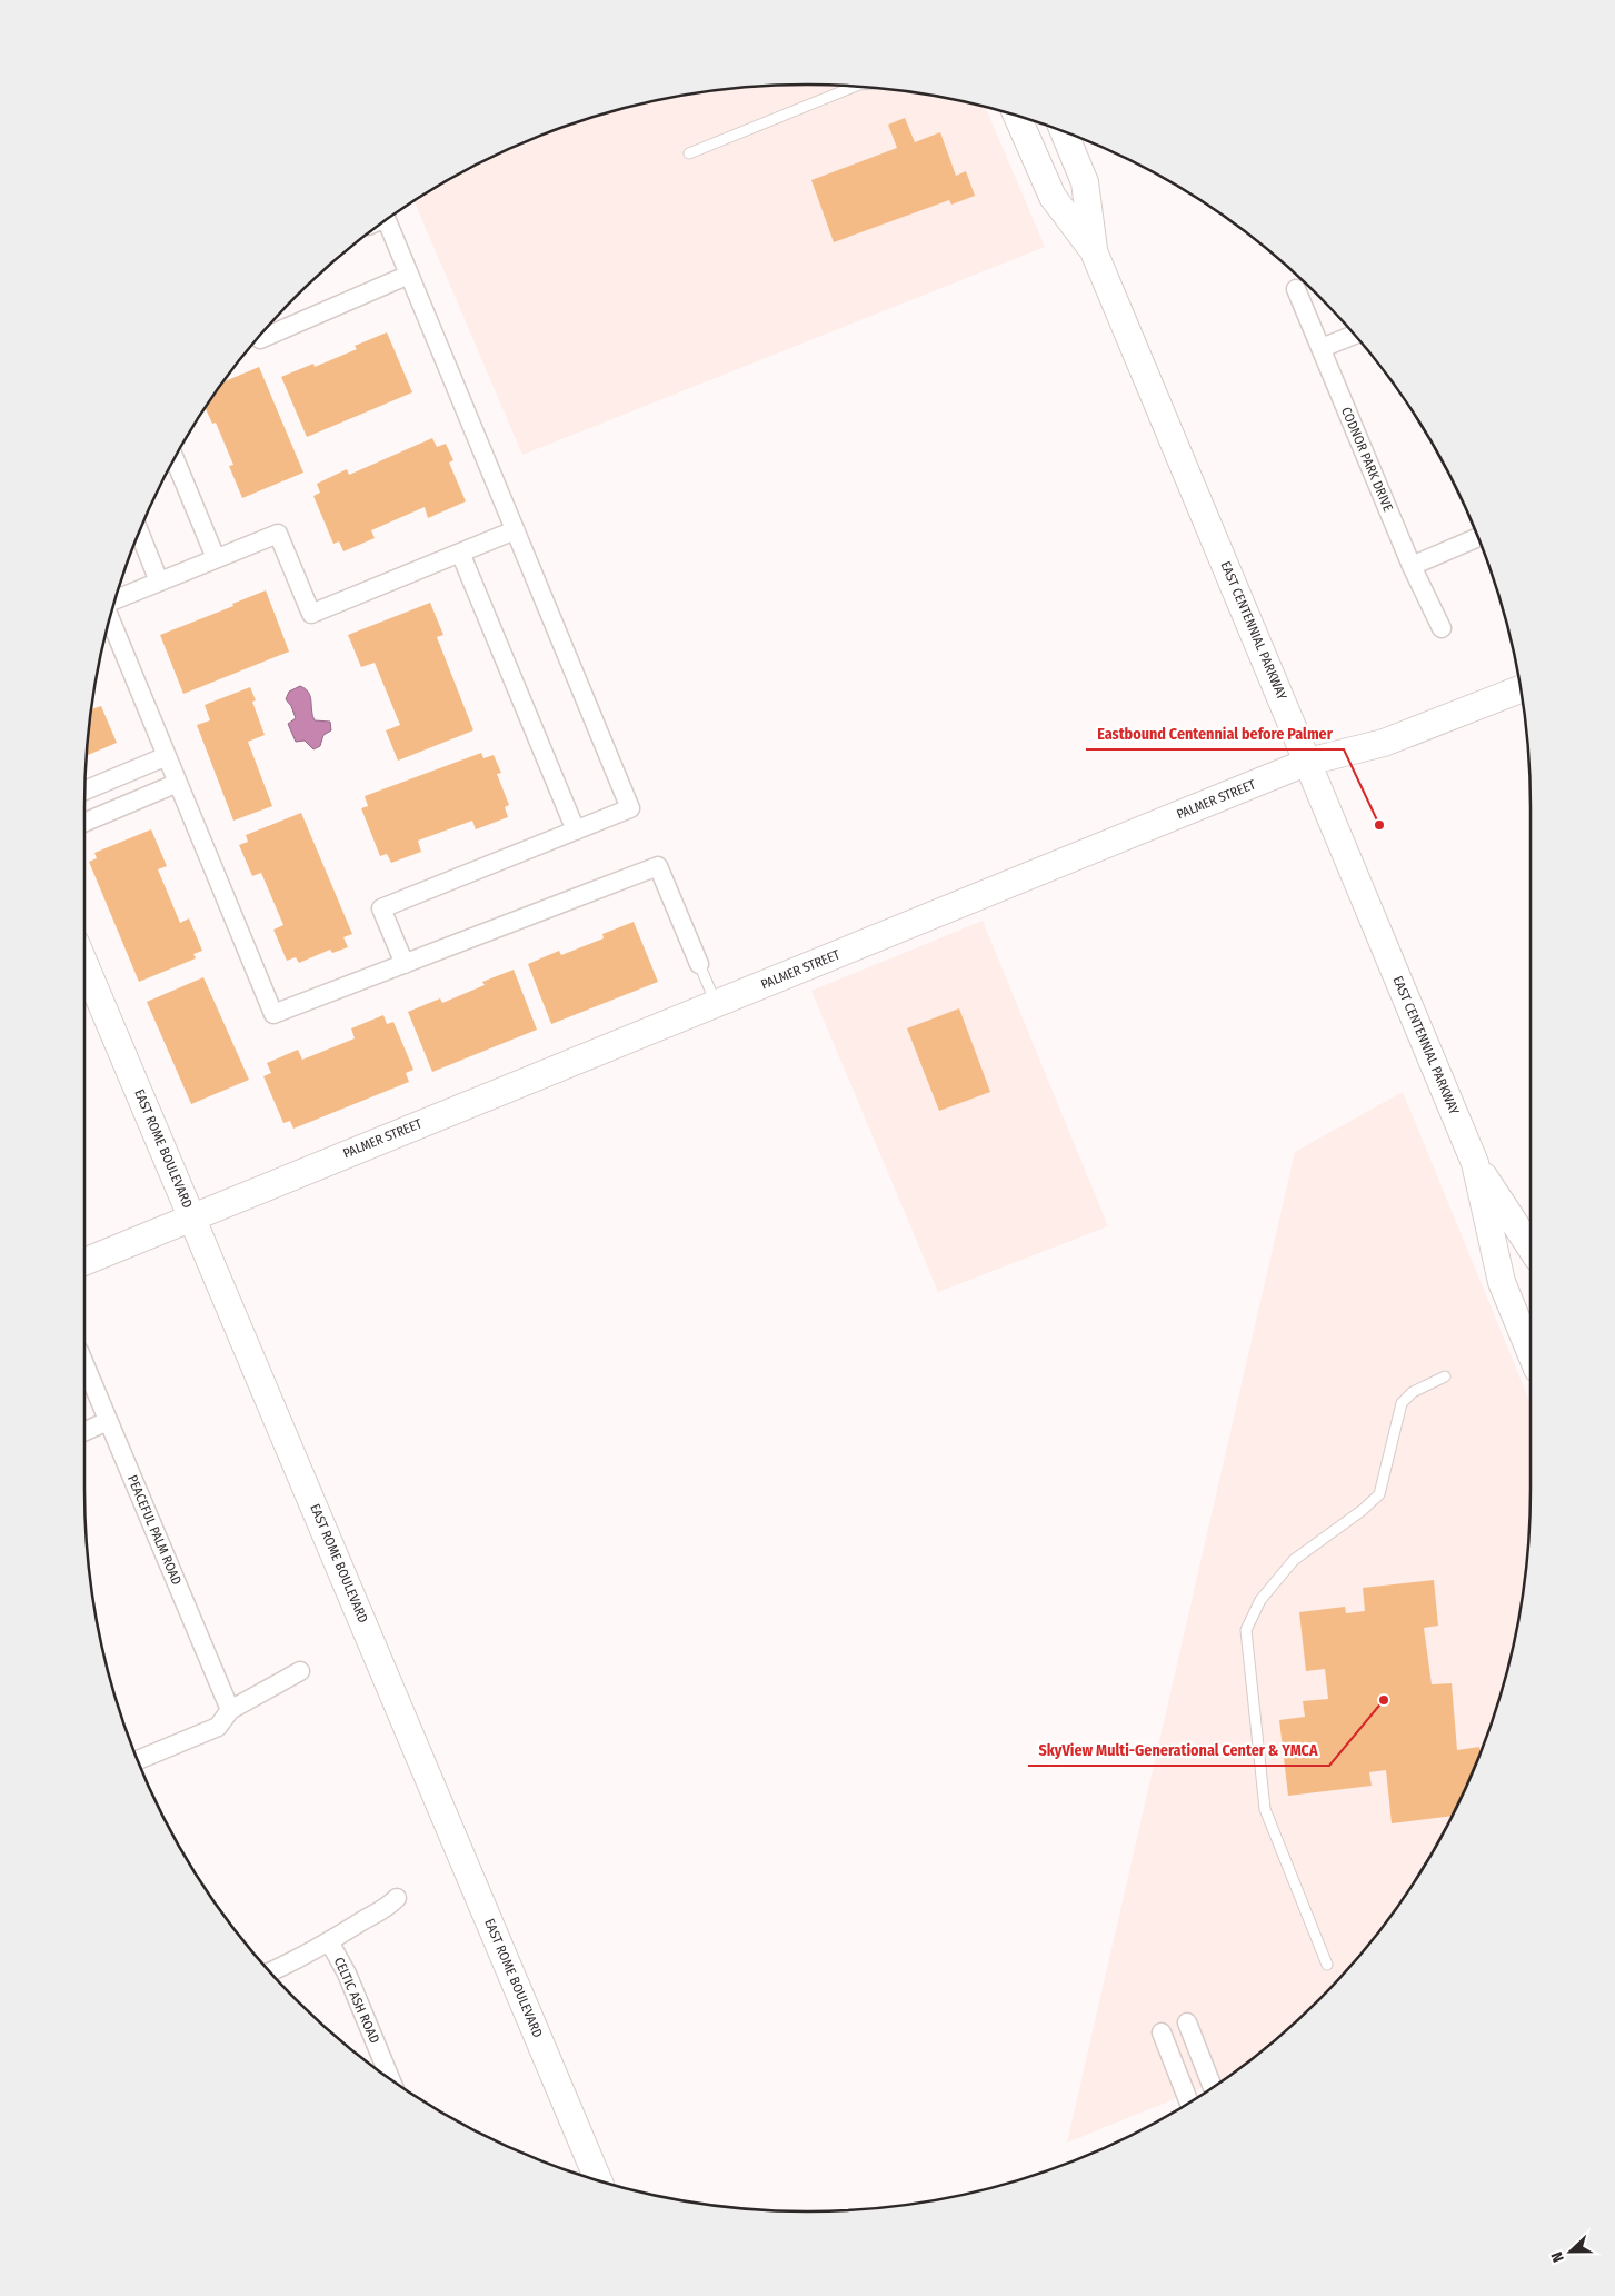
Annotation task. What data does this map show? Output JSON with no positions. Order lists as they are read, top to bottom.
{
  "streets": {
    "street": [
      "CODNOR PARK DRIVE",
      "EAST CENTENNIAL PARKWAY",
      "PALMER STREET",
      "EAST ROME BOULEVARD",
      "PEACEFUL PALM ROAD",
      "CELTIC ASH ROAD"
    ]
  },
  "crossings": [
    ["EAST CENTENNIAL PARKWAY", "PALMER STREET"],
    ["PALMER STREET", "EAST ROME BOULEVARD"]
  ],
  "places": ["Eastbound Centennial before Palmer", "SkyView Multi-Generational Center & YMCA"],
  "north": "left"
}
